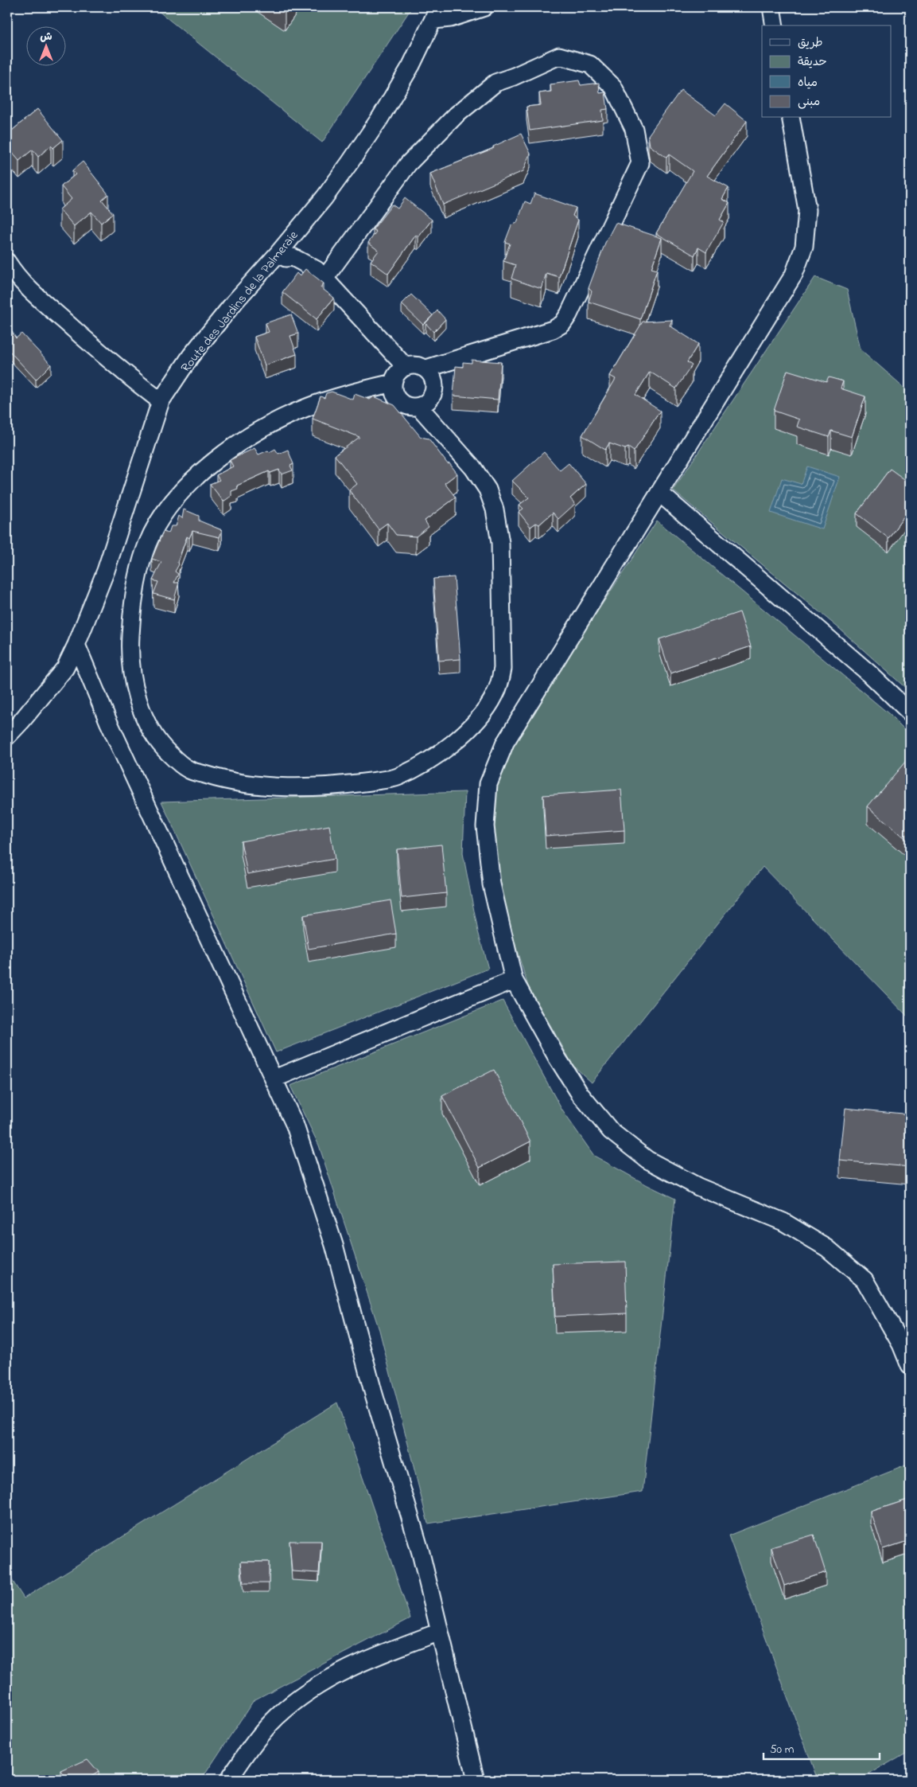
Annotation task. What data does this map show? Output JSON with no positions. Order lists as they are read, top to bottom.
{
  "streets": {
    "street": ["Route des Jardins de la Palmeraie"]
  },
  "legend": [
    "طريق",
    "حديقة",
    "مياه",
    "مبنى"
  ],
  "scale_bar": "50 m",
  "north": "top"
}
